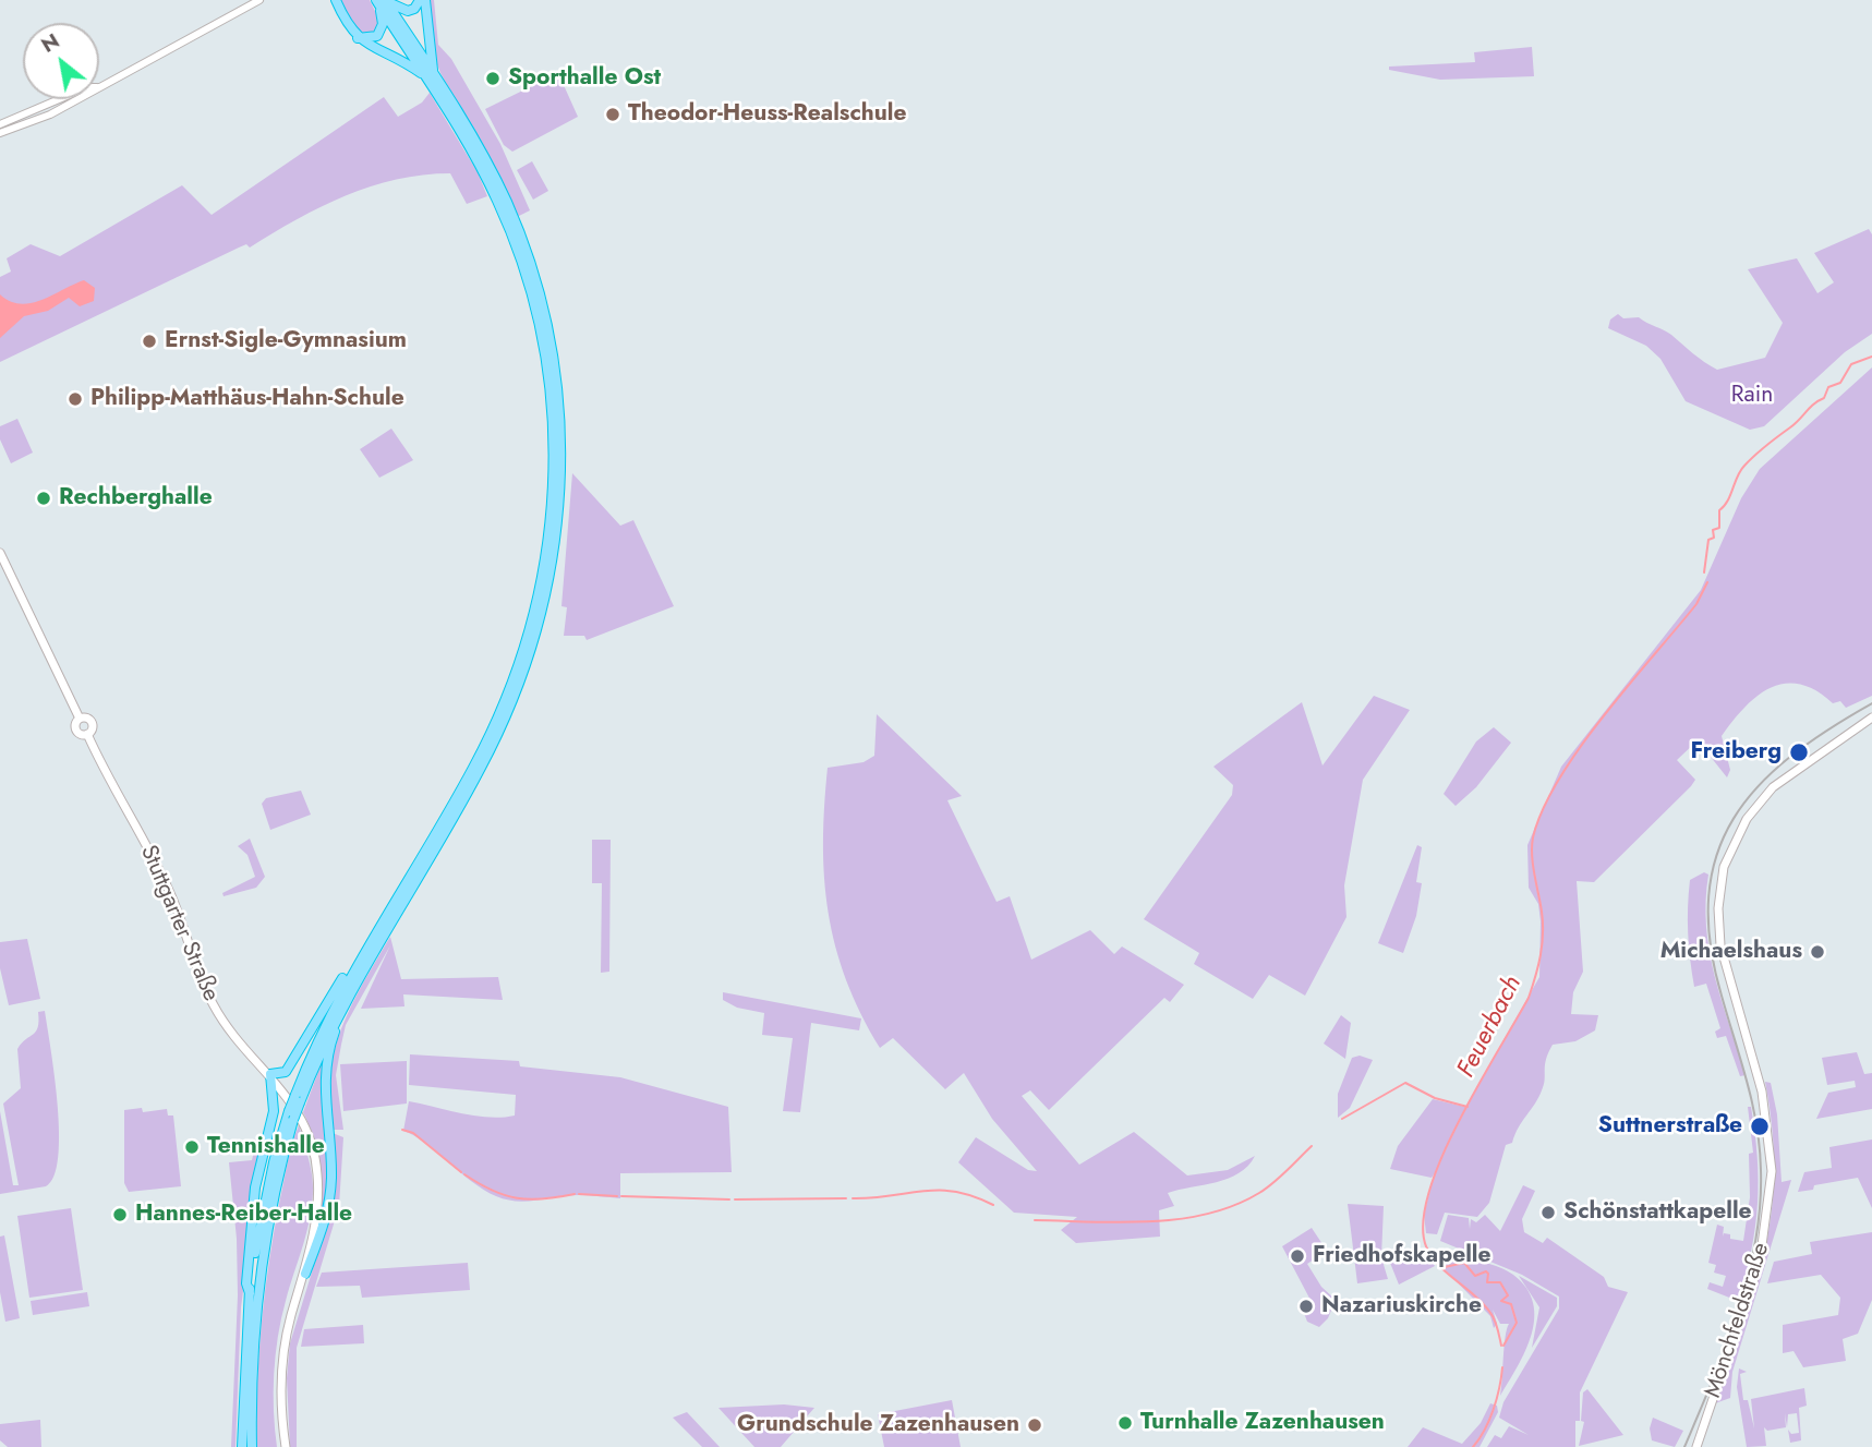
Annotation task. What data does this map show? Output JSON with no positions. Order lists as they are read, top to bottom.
{
  "streets": {
    "main road": ["Stuttgarter Straße", "Mönchfeldstraße"]
  },
  "water": ["Feuerbach"],
  "parks": ["Rain"],
  "places": [
    "Sporthalle Ost",
    "Theodor-Heuss-Realschule",
    "Ernst-Sigle-Gymnasium",
    "Philipp-Matthäus-Hahn-Schule",
    "Rechberghalle",
    "Freiberg",
    "Michaelshaus",
    "Suttnerstraße",
    "Tennishalle",
    "Schönstattkapelle",
    "Hannes-Reiber-Halle",
    "Friedhofskapelle",
    "Nazariuskirche",
    "Turnhalle Zazenhausen",
    "Grundschule Zazenhausen"
  ],
  "north": "top left"
}
